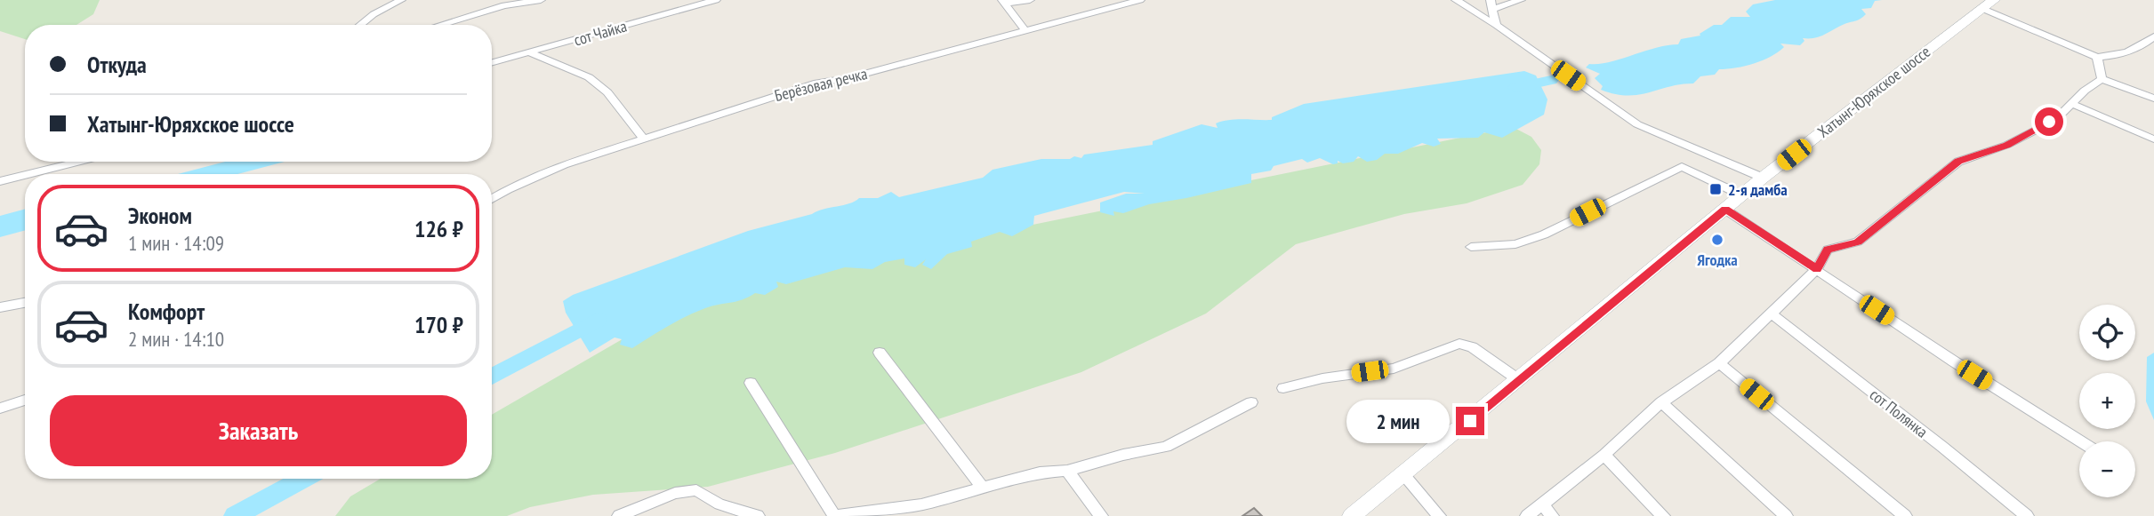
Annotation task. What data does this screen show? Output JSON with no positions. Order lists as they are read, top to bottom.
{
  "streets": {
    "main road": ["Хатынг-Юряхское шоссе"],
    "street": ["сот Чайка", "Берёзовая речка", "сот Полянка"]
  },
  "places": {
    "transit": ["2-я дамба"],
    "other": ["Ягодка"]
  },
  "page": {
    "banner": ["Откуда", "Хатынг-Юряхское шоссе"],
    "list": [
      {
        "name": "Эконом",
        "note": "1 мин · 14:09",
        "value": "126 ₽"
      },
      {
        "name": "Комфорт",
        "note": "2 мин · 14:10",
        "value": "170 ₽"
      }
    ],
    "map_buttons": ["+", "−"],
    "buttons": "Заказать",
    "bubble": "2 мин"
  }
}
